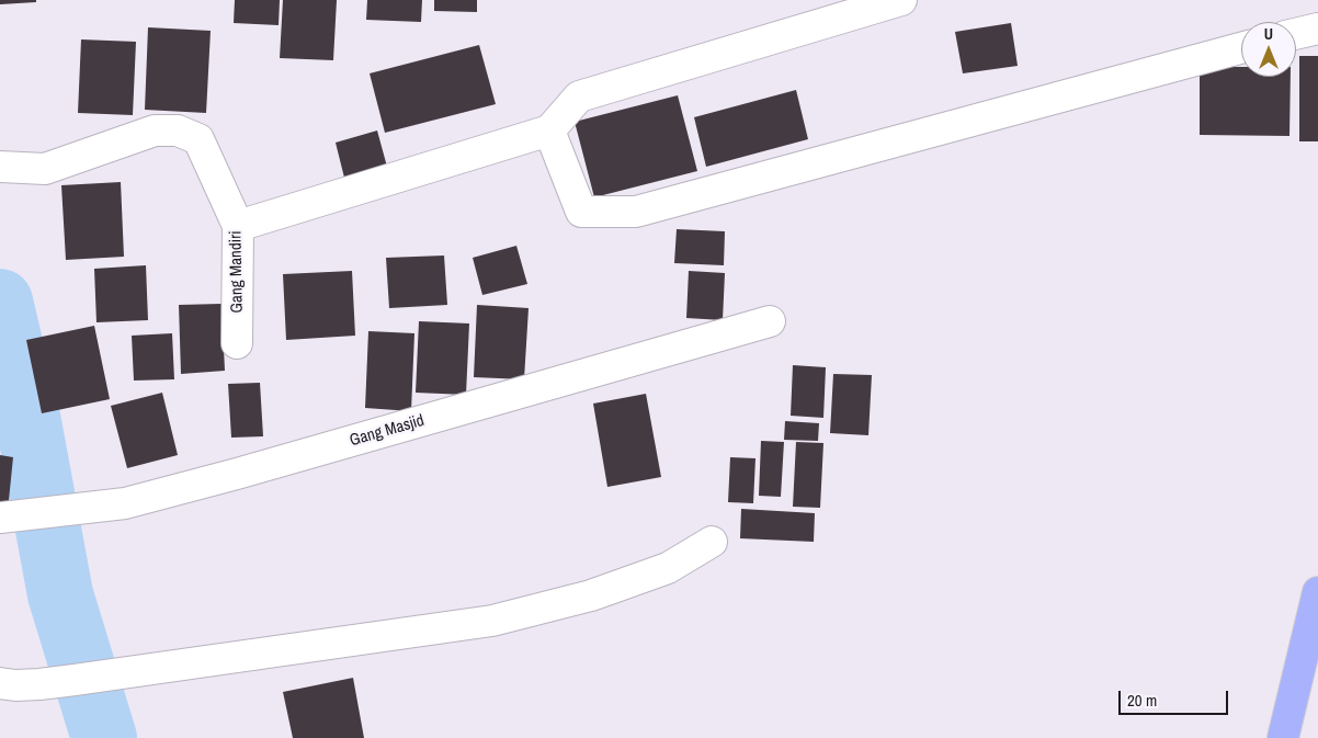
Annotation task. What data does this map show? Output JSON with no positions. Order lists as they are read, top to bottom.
{
  "streets": {
    "street": ["Gang Mandiri", "Gang Masjid"]
  },
  "scale_bar": "20 m",
  "north": "top"
}
